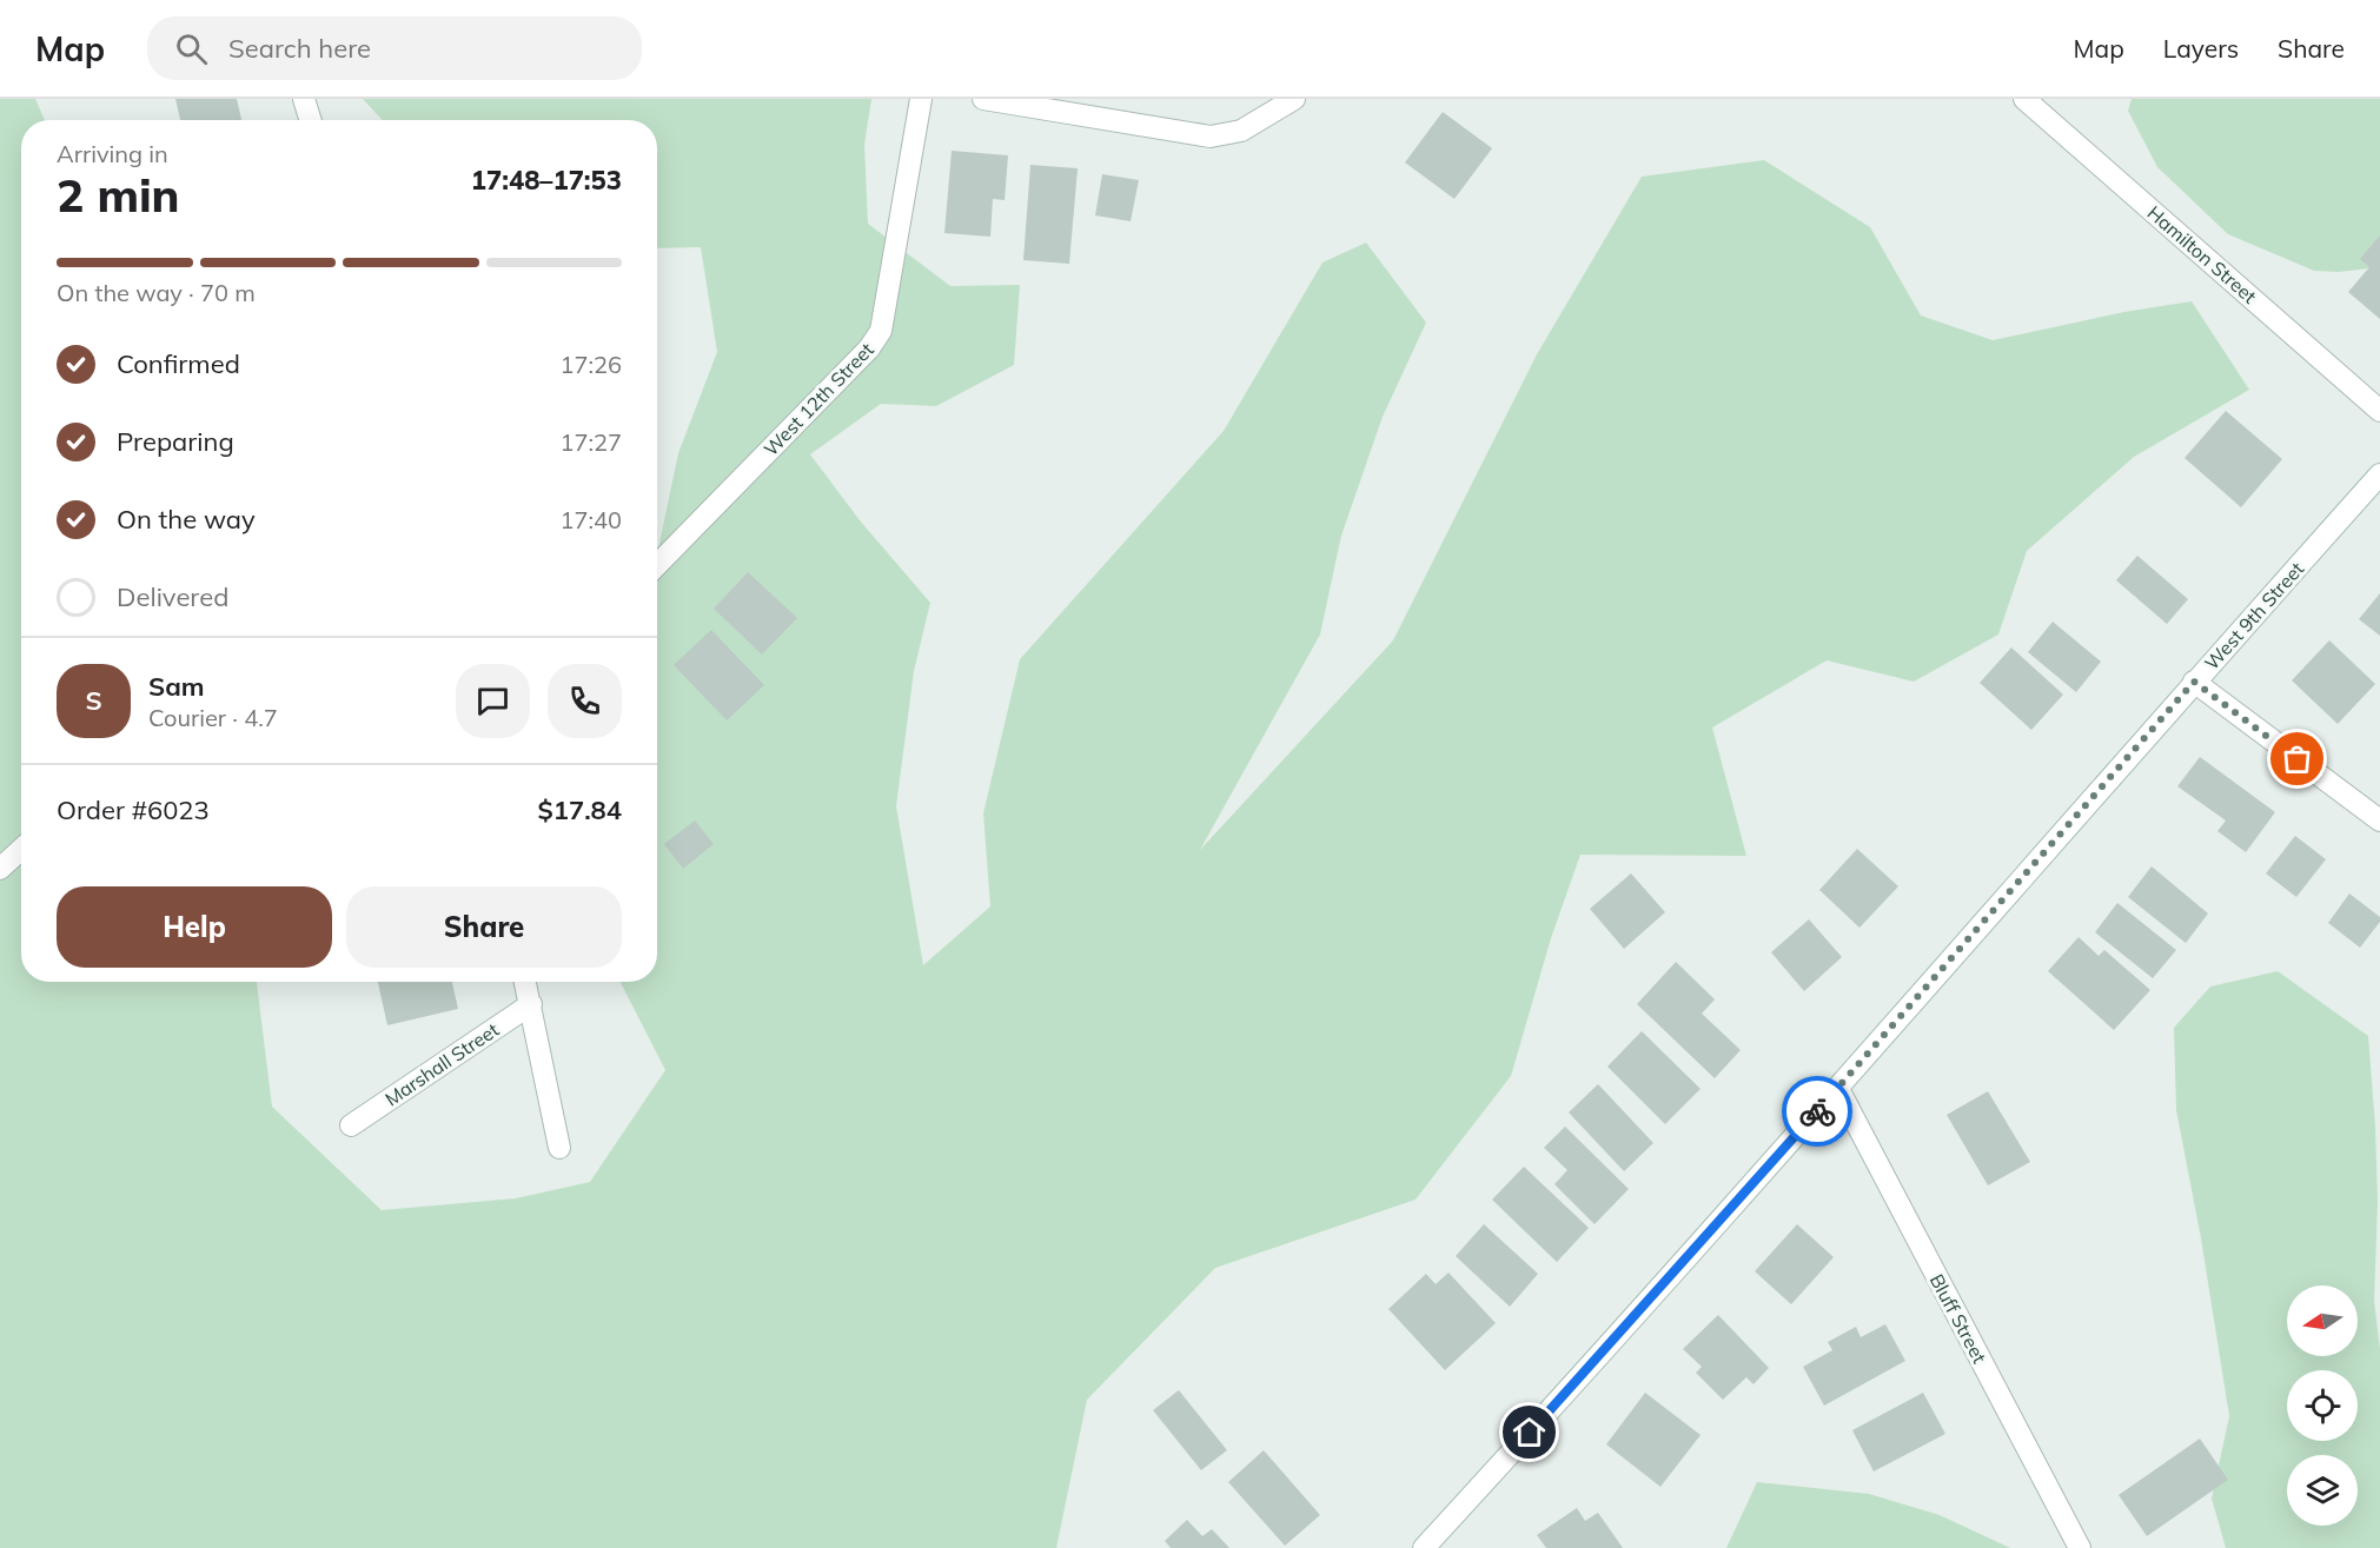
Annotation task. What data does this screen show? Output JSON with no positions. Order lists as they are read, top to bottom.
{
  "streets": {
    "street": [
      "Hamilton Street",
      "West 12th Street",
      "West 9th Street",
      "Marshall Street",
      "Bluff Street"
    ]
  },
  "crossings": [
    ["West 9th Street", "Bluff Street"]
  ],
  "north": "left",
  "page": {
    "header": "Map",
    "search": "Search here",
    "nav": ["Map", "Layers", "Share"],
    "heading": ["2 min", "Arriving in", "17:48–17:53"],
    "panel": [
      "Sam",
      "Courier · 4.7",
      "Order #6023",
      "$17.84"
    ],
    "bar": "On the way · 70 m",
    "list": [
      ["Confirmed", "17:26"],
      ["Preparing", "17:27"],
      ["On the way", "17:40"],
      "Delivered"
    ],
    "round": "S",
    "buttons": ["Help", "Share"]
  }
}
